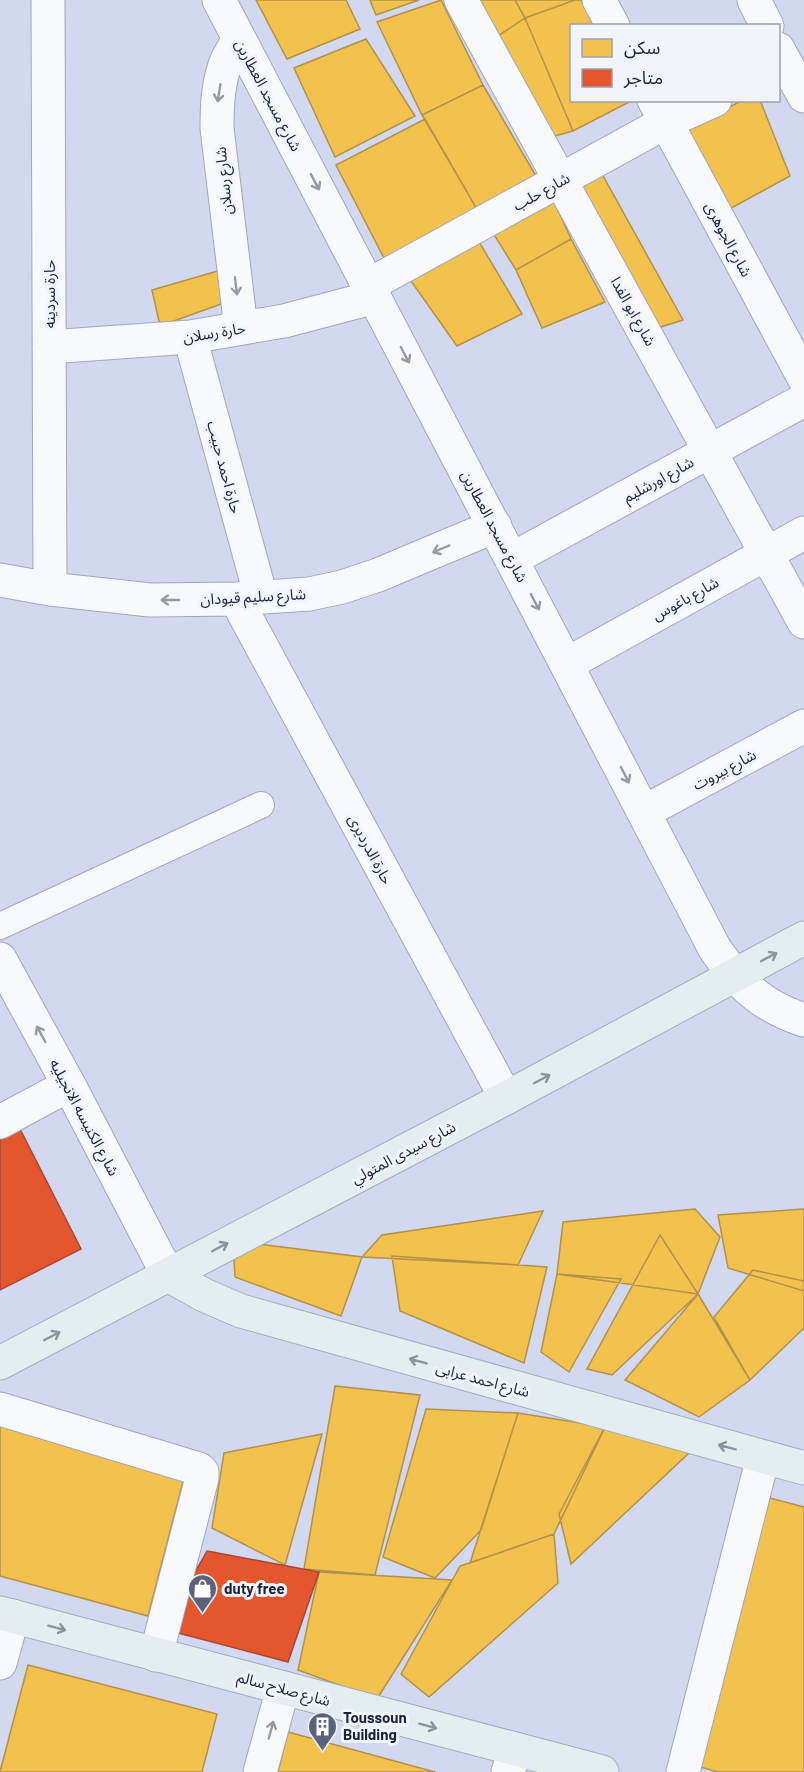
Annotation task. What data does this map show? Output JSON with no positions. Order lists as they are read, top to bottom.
{
  "streets": {
    "main road": ["شارع سيدى المتولي", "شارع احمد عرابى", "شارع صلاح سالم"],
    "street": [
      "شارع مسجد العطارين",
      "شارع رسلان",
      "شارع حلب",
      "شارع الجوهرى",
      "حارة سردينه",
      "شارع ابو الفدا",
      "حارة رسلان",
      "حارة احمد حبيب",
      "شارع اورشليم",
      "شارع سليم قيودان",
      "شارع باغوس",
      "شارع بيروت",
      "حارة الدرديرى",
      "شارع الكنيسه الانجيليه"
    ]
  },
  "crossings": [
    ["شارع مسجد العطارين", "شارع رسلان"],
    ["شارع مسجد العطارين", "شارع حلب"],
    ["شارع مسجد العطارين", "حارة رسلان"],
    ["شارع مسجد العطارين", "شارع اورشليم"],
    ["شارع مسجد العطارين", "شارع سليم قيودان"],
    ["شارع مسجد العطارين", "شارع باغوس"],
    ["شارع مسجد العطارين", "شارع بيروت"],
    ["شارع مسجد العطارين", "شارع سيدى المتولي"],
    ["شارع رسلان", "حارة رسلان"],
    ["شارع حلب", "شارع الجوهرى"],
    ["شارع حلب", "شارع ابو الفدا"],
    ["شارع حلب", "حارة رسلان"],
    ["حارة سردينه", "حارة رسلان"],
    ["حارة سردينه", "شارع سليم قيودان"],
    ["شارع ابو الفدا", "شارع اورشليم"],
    ["شارع ابو الفدا", "شارع باغوس"],
    ["حارة رسلان", "حارة احمد حبيب"],
    ["حارة احمد حبيب", "شارع سليم قيودان"],
    ["حارة احمد حبيب", "حارة الدرديرى"],
    ["شارع سليم قيودان", "حارة الدرديرى"],
    ["حارة الدرديرى", "شارع سيدى المتولي"],
    ["شارع الكنيسه الانجيليه", "شارع سيدى المتولي"],
    ["شارع الكنيسه الانجيليه", "شارع احمد عرابى"],
    ["شارع سيدى المتولي", "شارع احمد عرابى"]
  ],
  "one_way": [
    "شارع مسجد العطارين",
    "شارع رسلان",
    "شارع سليم قيودان",
    "شارع الكنيسه الانجيليه",
    "شارع سيدى المتولي",
    "شارع احمد عرابى",
    "شارع صلاح سالم"
  ],
  "places": {
    "shop": ["duty free"],
    "building": ["Toussoun Building"]
  },
  "legend": ["سكن", "متاجر"]
}
